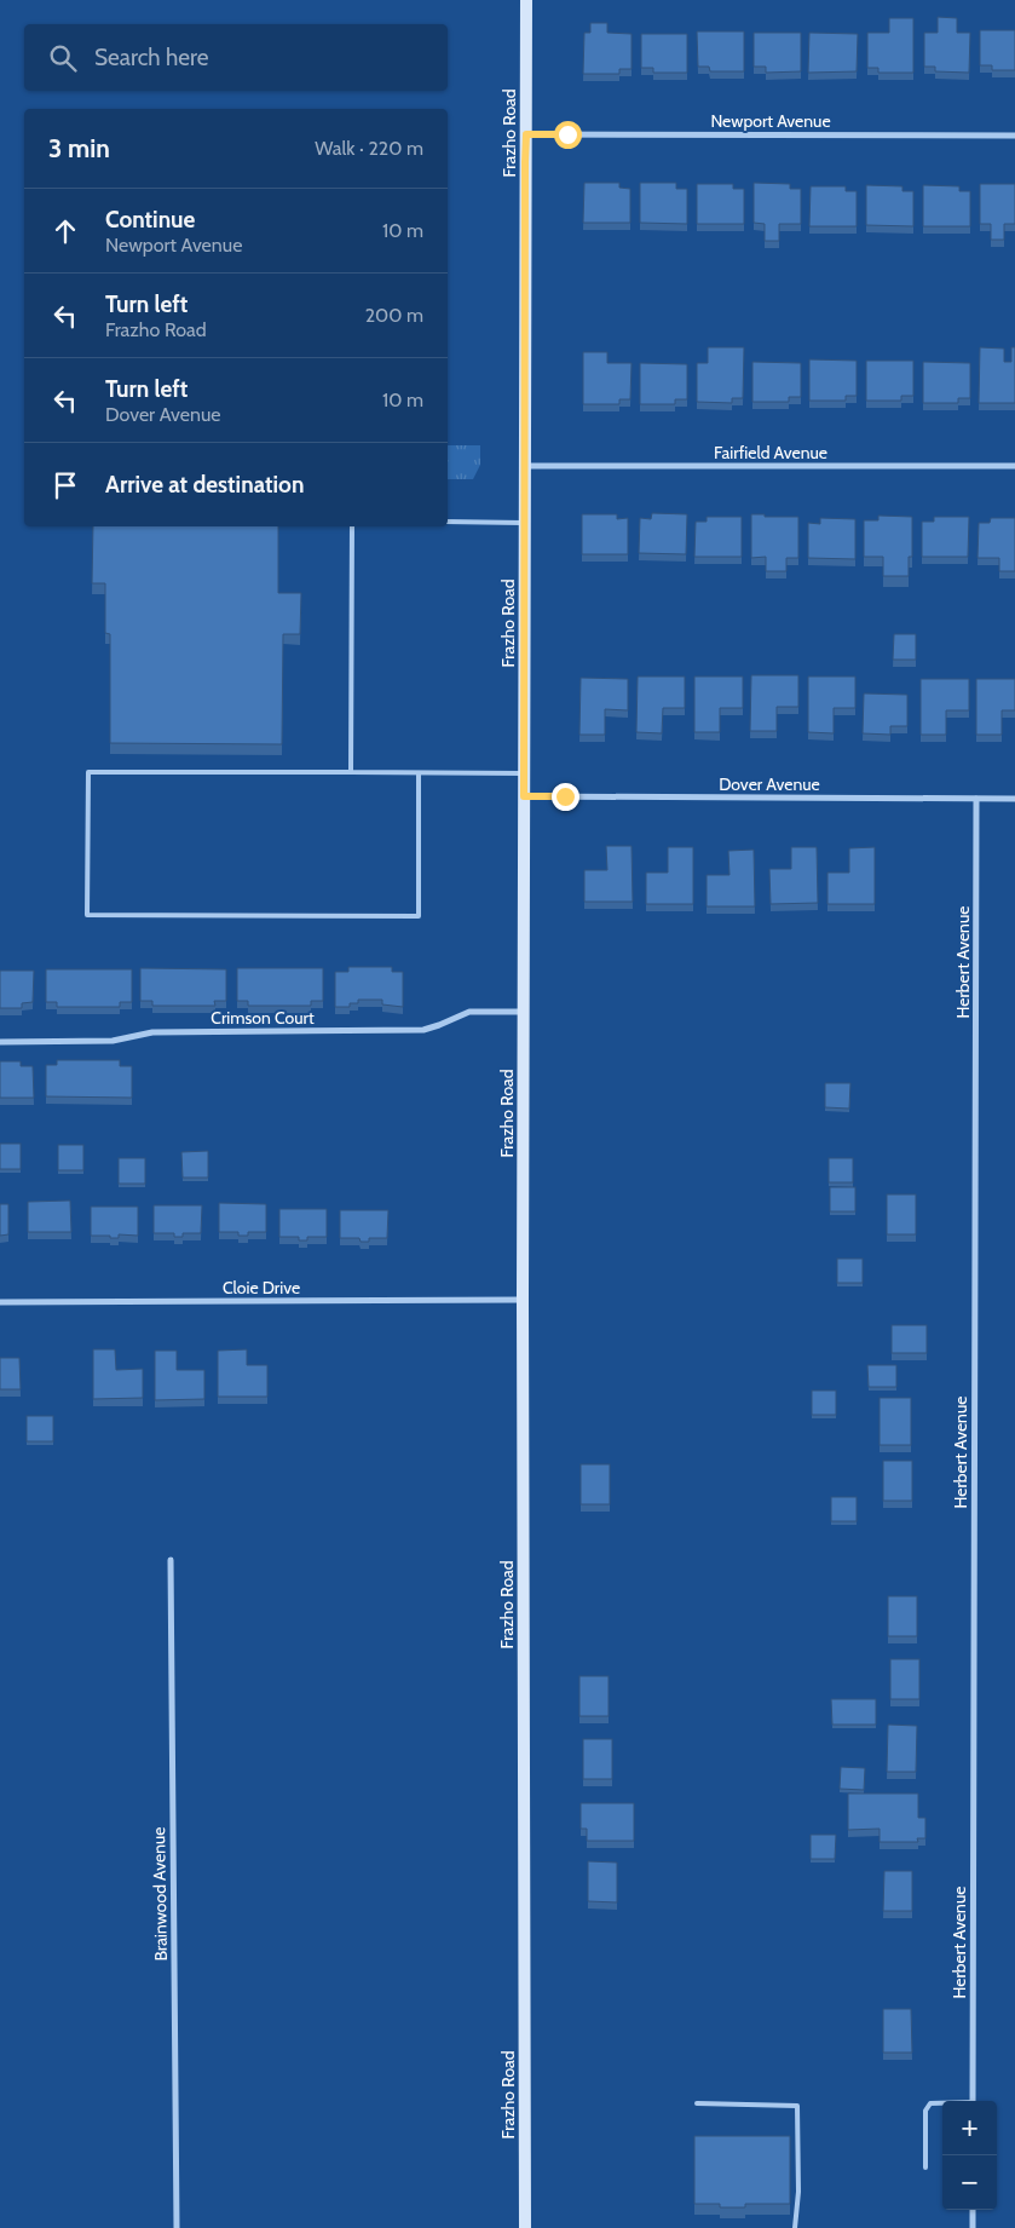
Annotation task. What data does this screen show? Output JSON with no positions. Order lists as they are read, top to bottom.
{
  "streets": {
    "street": [
      "Newport Avenue",
      "Frazho Road",
      "Fairfield Avenue",
      "Dover Avenue",
      "Herbert Avenue",
      "Crimson Court",
      "Cloie Drive",
      "Brainwood Avenue"
    ]
  },
  "crossings": [
    ["Newport Avenue", "Frazho Road"],
    ["Frazho Road", "Fairfield Avenue"],
    ["Frazho Road", "Dover Avenue"],
    ["Frazho Road", "Crimson Court"],
    ["Frazho Road", "Cloie Drive"],
    ["Dover Avenue", "Herbert Avenue"]
  ],
  "page": {
    "search": "Search here",
    "heading": ["3 min", "Walk · 220 m"],
    "list": [
      ["Continue", "Newport Avenue", "10 m"],
      ["Turn left", "Frazho Road", "200 m"],
      ["Turn left", "Dover Avenue", "10 m"],
      "Arrive at destination"
    ],
    "map_buttons": ["+", "−"]
  }
}
